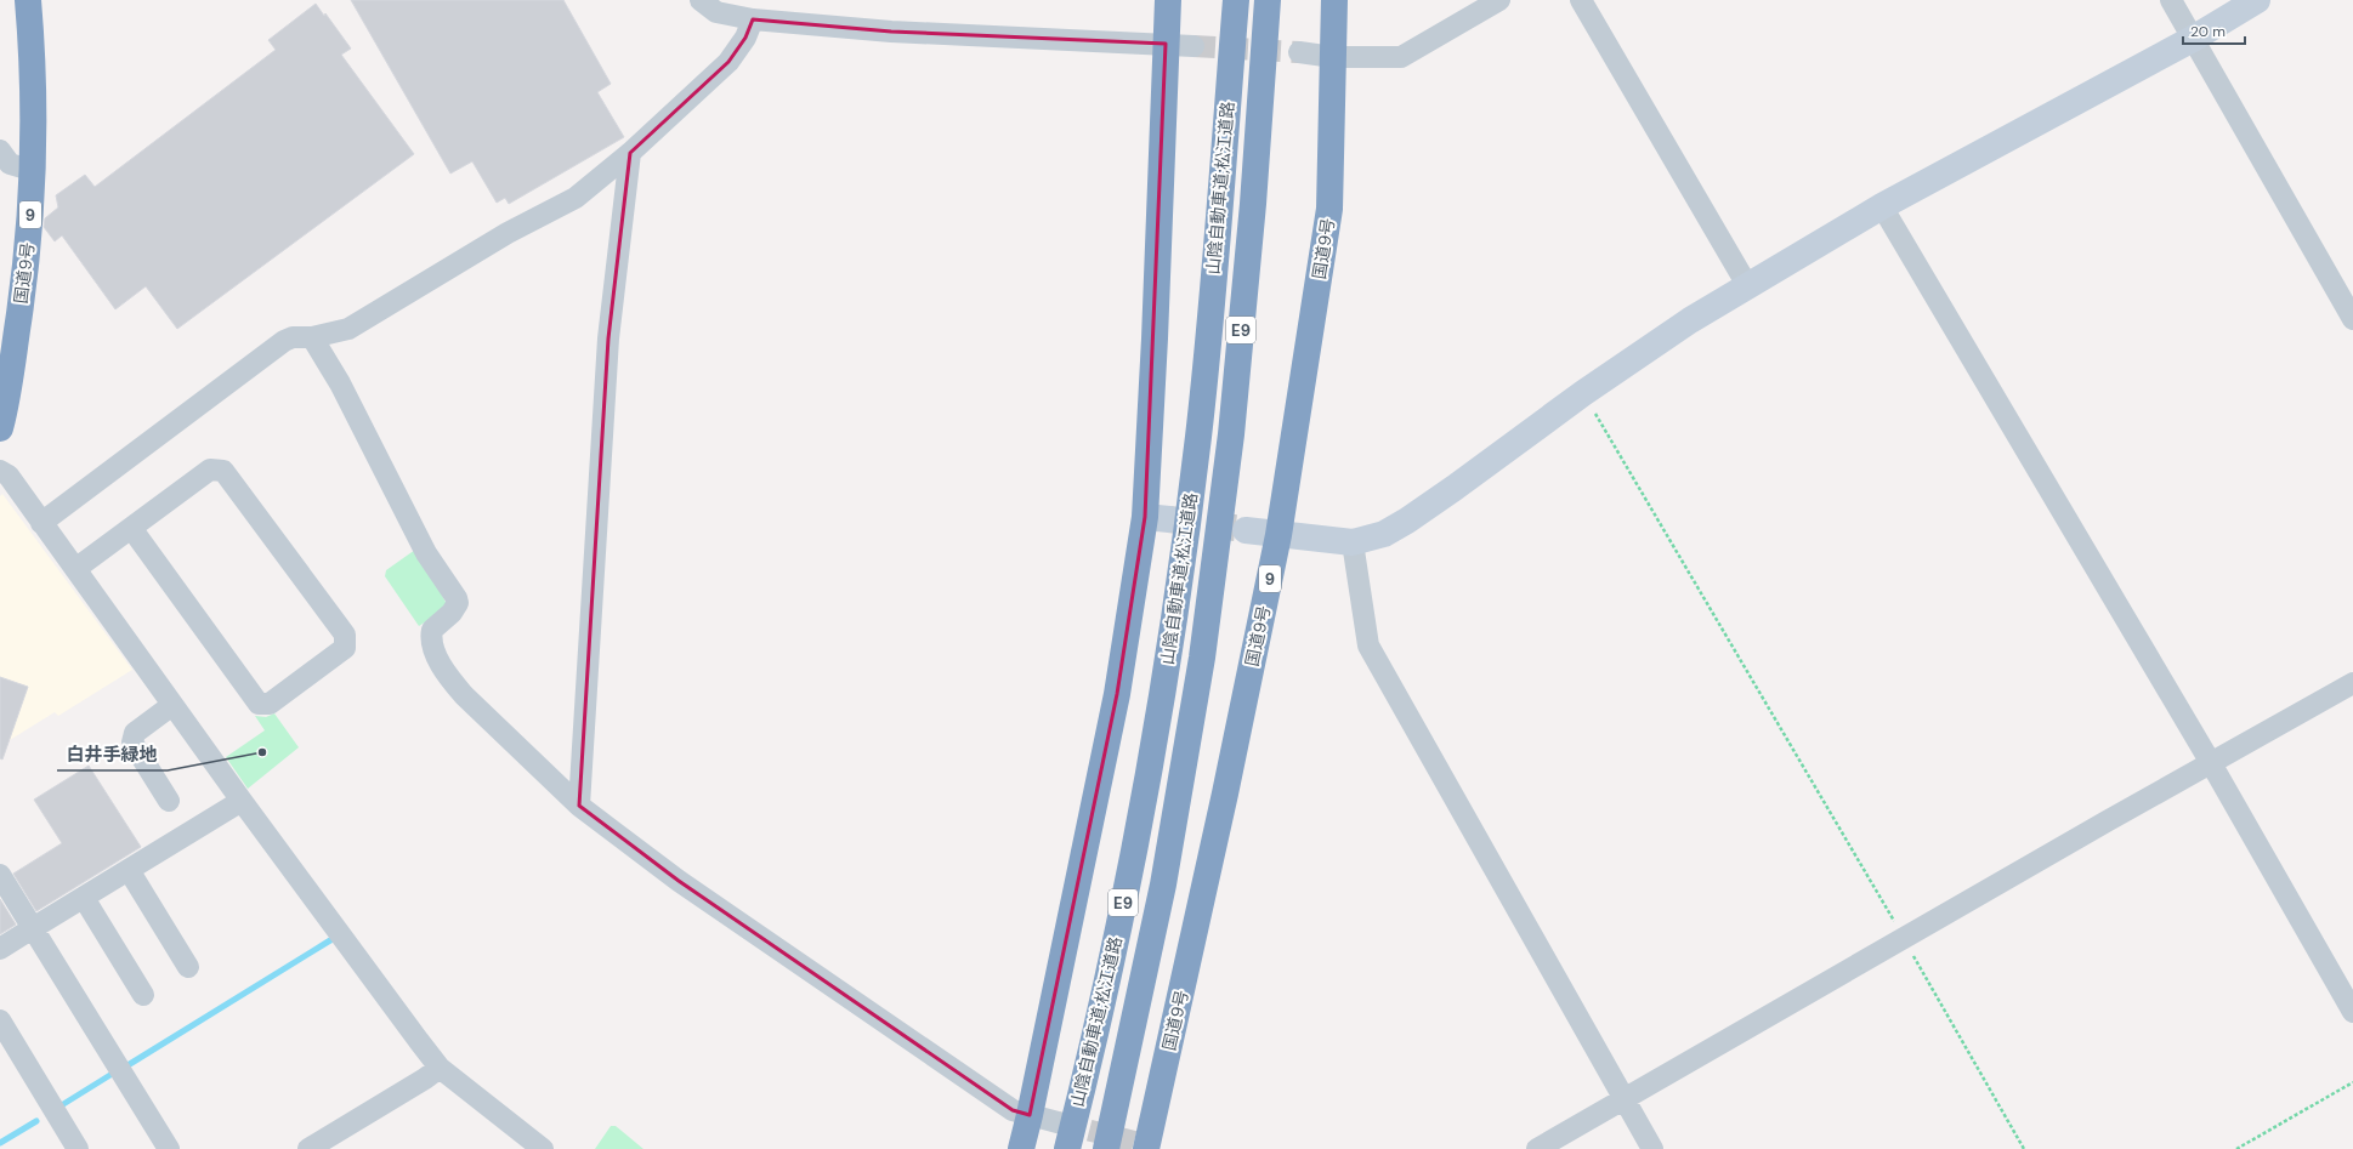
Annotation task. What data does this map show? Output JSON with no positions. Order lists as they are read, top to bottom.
{
  "streets": {
    "highway": [
      "山陰自動車道;松江道路",
      "9",
      "国道9号",
      "E9"
    ]
  },
  "places": ["白井手緑地"],
  "scale_bar": "20 m"
}
